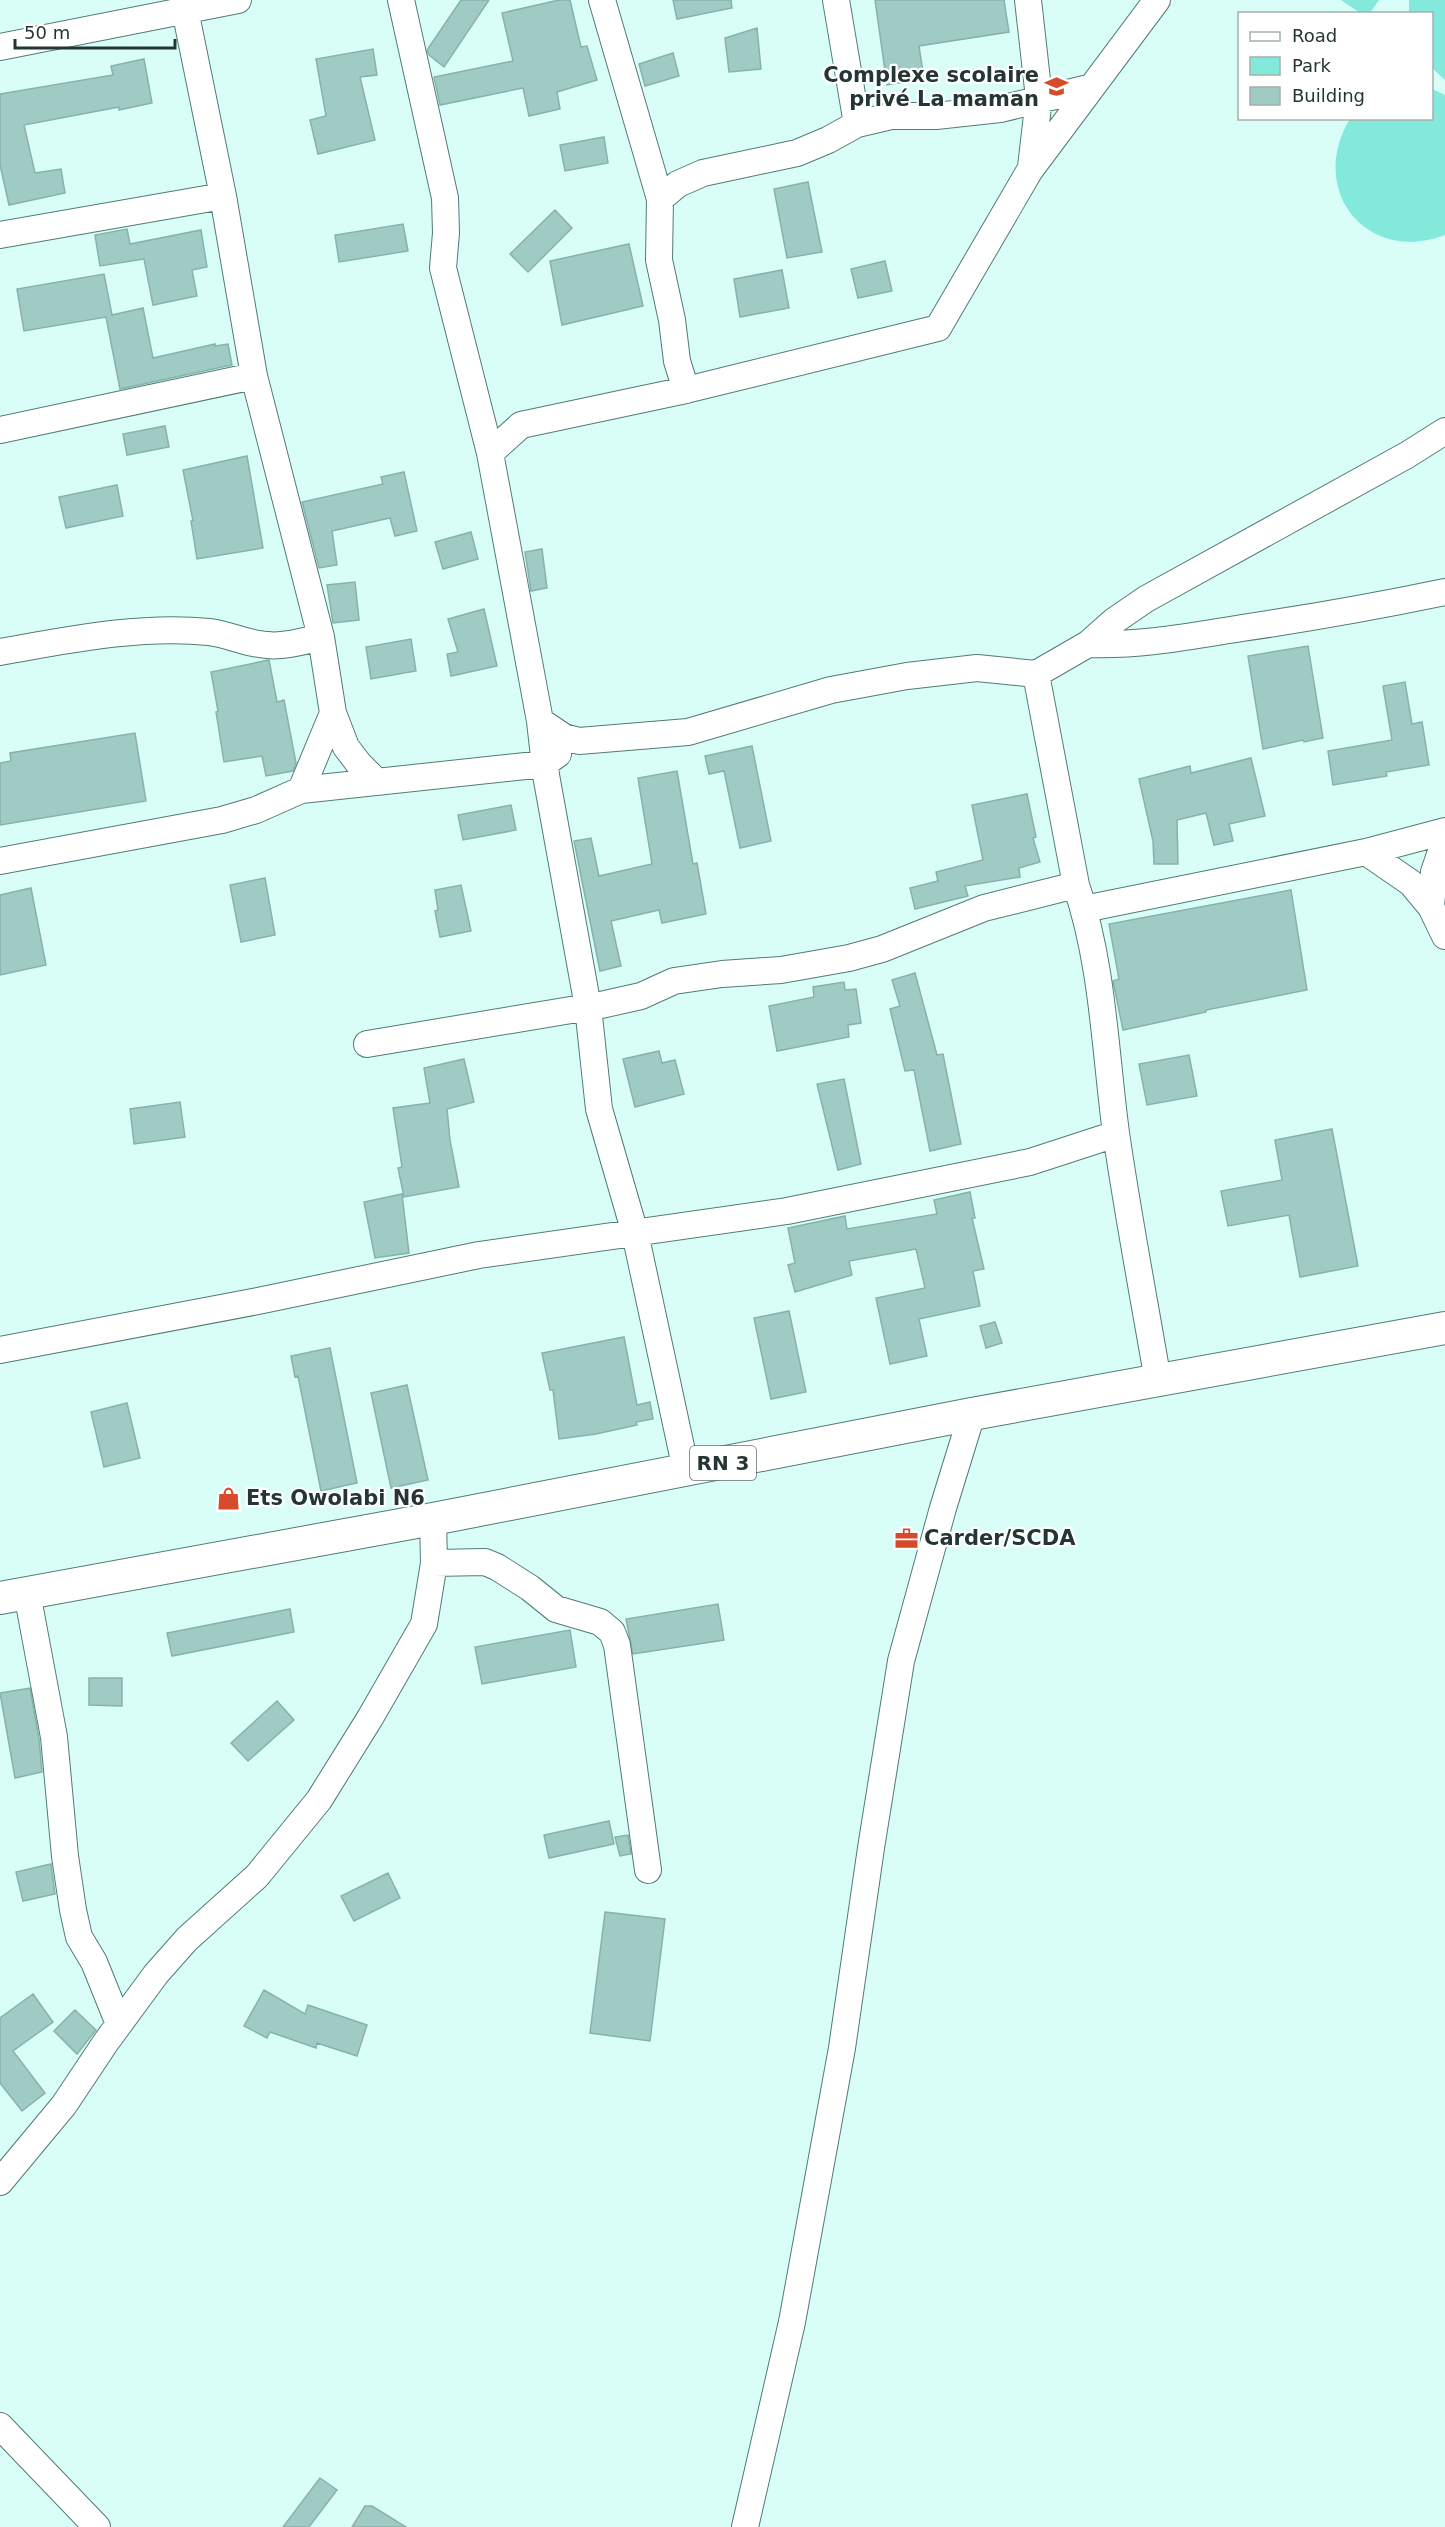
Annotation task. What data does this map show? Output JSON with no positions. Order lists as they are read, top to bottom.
{
  "streets": {
    "main road": ["RN 3"]
  },
  "places": {
    "school or university": ["Complexe scolaire privé La maman"],
    "shop": ["Ets Owolabi N6"],
    "office": ["Carder/SCDA"]
  },
  "legend": ["Road", "Park", "Building"],
  "scale_bar": "50 m"
}
